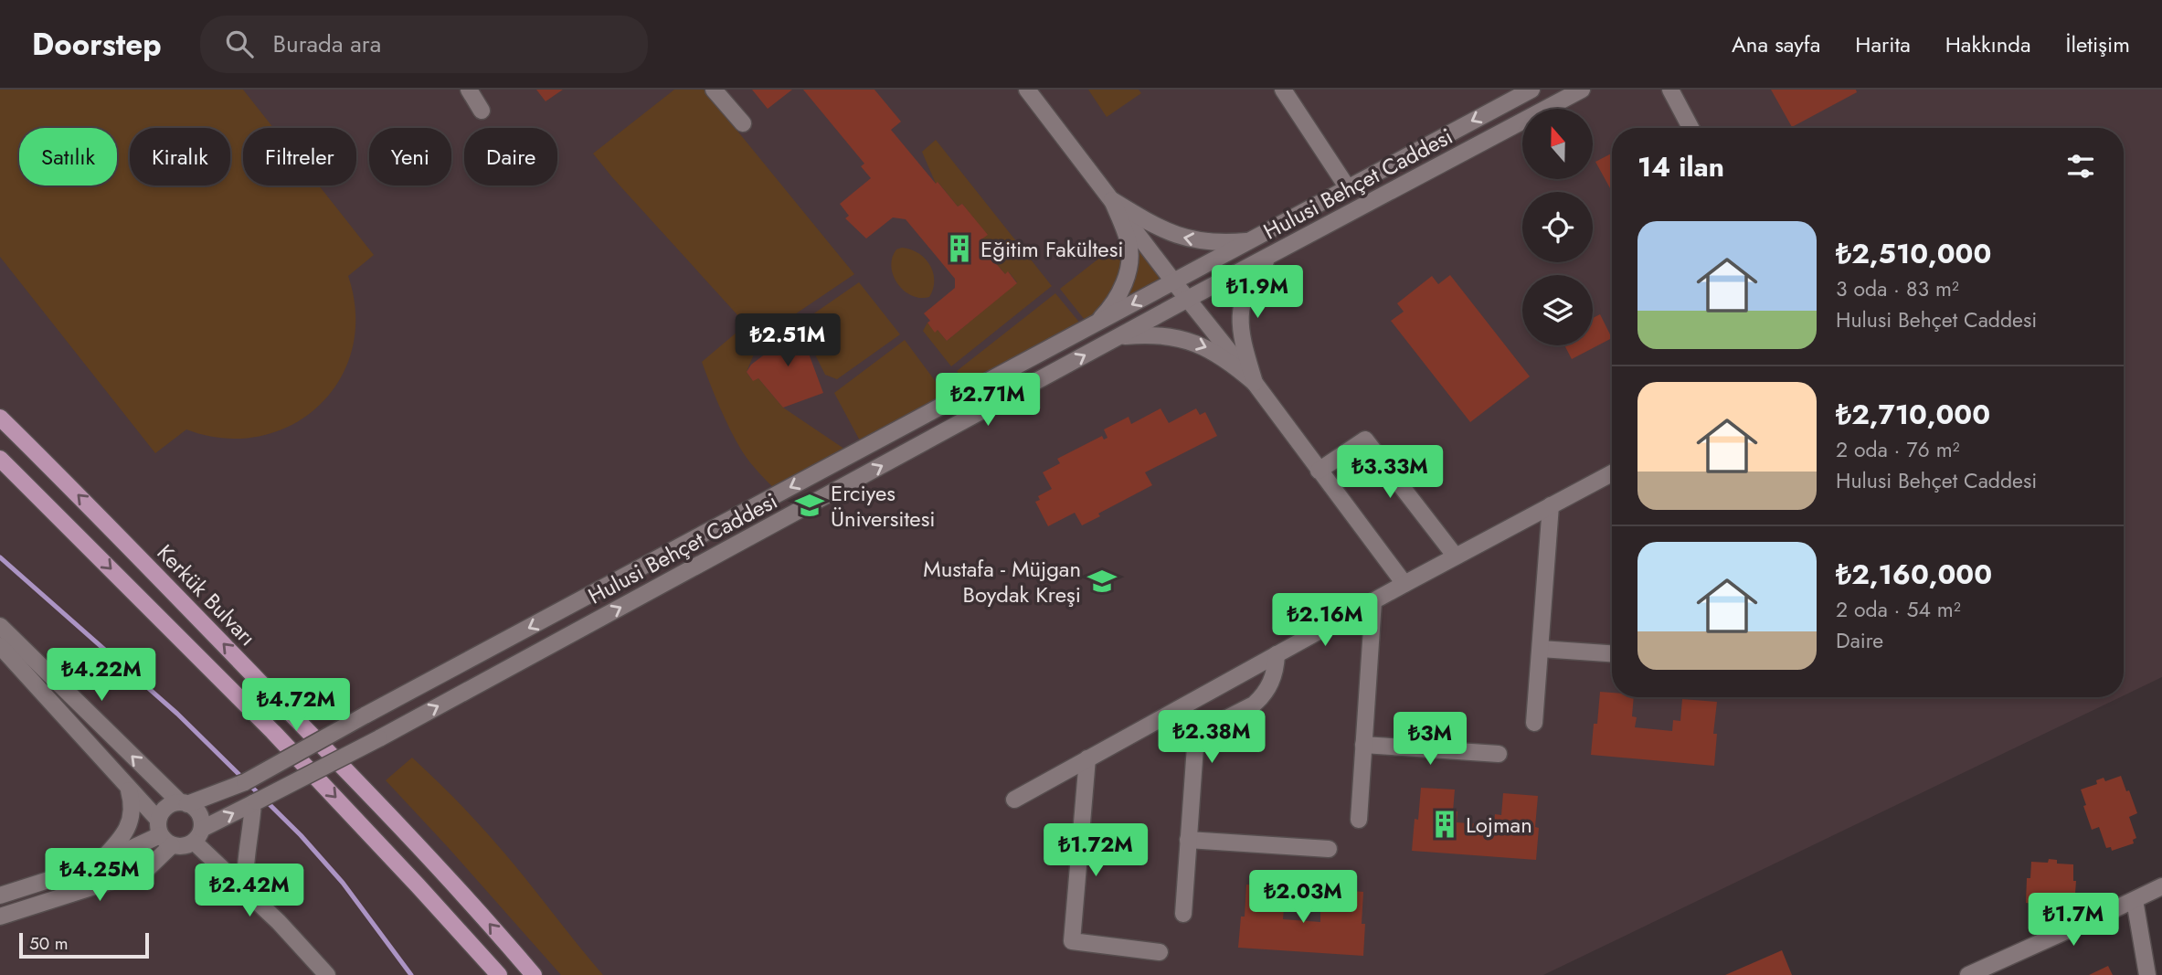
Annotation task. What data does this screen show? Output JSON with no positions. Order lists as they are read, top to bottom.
{
  "streets": {
    "main road": ["Kerkük Bulvarı"],
    "street": ["Hulusi Behçet Caddesi"]
  },
  "places": {
    "building": ["Eğitim Fakültesi", "Lojman"],
    "school or university": ["Erciyes Üniversitesi", "Mustafa - Müjgan Boydak Kreşi"]
  },
  "scale_bar": "50 m",
  "north": "top",
  "page": {
    "header": "Doorstep",
    "search": "Burada ara",
    "nav": [
      "Ana sayfa",
      "Harita",
      "Hakkında",
      "İletişim"
    ],
    "chip": [
      "Satılık",
      "Kiralık",
      "Filtreler",
      "Yeni",
      "Daire"
    ],
    "heading": "14 ilan",
    "list": [
      {
        "name": "₺2,510,000",
        "note": "3 oda · 83 m² · Hulusi Behçet Caddesi"
      },
      {
        "name": "₺2,710,000",
        "note": "2 oda · 76 m² · Hulusi Behçet Caddesi"
      },
      {
        "name": "₺2,160,000",
        "note": "2 oda · 54 m² · Daire"
      }
    ],
    "price": [
      "₺1.9M",
      "₺2.51M",
      "₺2.71M",
      "₺3.33M",
      "₺2.16M",
      "₺4.22M",
      "₺4.72M",
      "₺2.38M",
      "₺3M",
      "₺1.72M",
      "₺4.25M",
      "₺2.42M",
      "₺2.03M",
      "₺1.7M"
    ],
    "scale": "50 m"
  }
}
